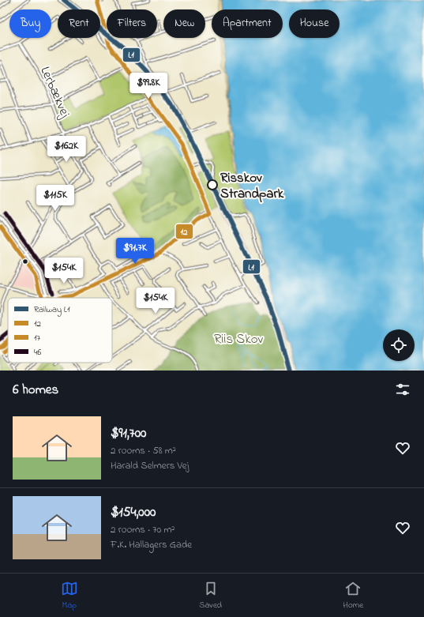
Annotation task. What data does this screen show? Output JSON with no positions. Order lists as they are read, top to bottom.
{
  "streets": {
    "street": ["Lerbækvej"]
  },
  "parks": ["Riis Skov"],
  "places": ["Risskov Strandpark"],
  "lines": [
    "rail line L1",
    "transit line 12",
    "transit line 46",
    "transit line 17"
  ],
  "legend": [
    "Railway L1",
    "12",
    "17",
    "46"
  ],
  "page": {
    "chip": [
      "Buy",
      "Rent",
      "Filters",
      "New",
      "Apartment",
      "House"
    ],
    "price": [
      "$99.8K",
      "$162K",
      "$115K",
      "$91.7K",
      "$154K",
      "$154K"
    ],
    "heading": "6 homes",
    "list": [
      {
        "name": "$91,700",
        "note": "2 rooms · 58 m² · Harald Selmers Vej"
      },
      {
        "name": "$154,000",
        "note": "2 rooms · 70 m² · F.K. Hallagers Gade"
      }
    ],
    "tabs": ["Map", "Saved", "Home"]
  }
}
